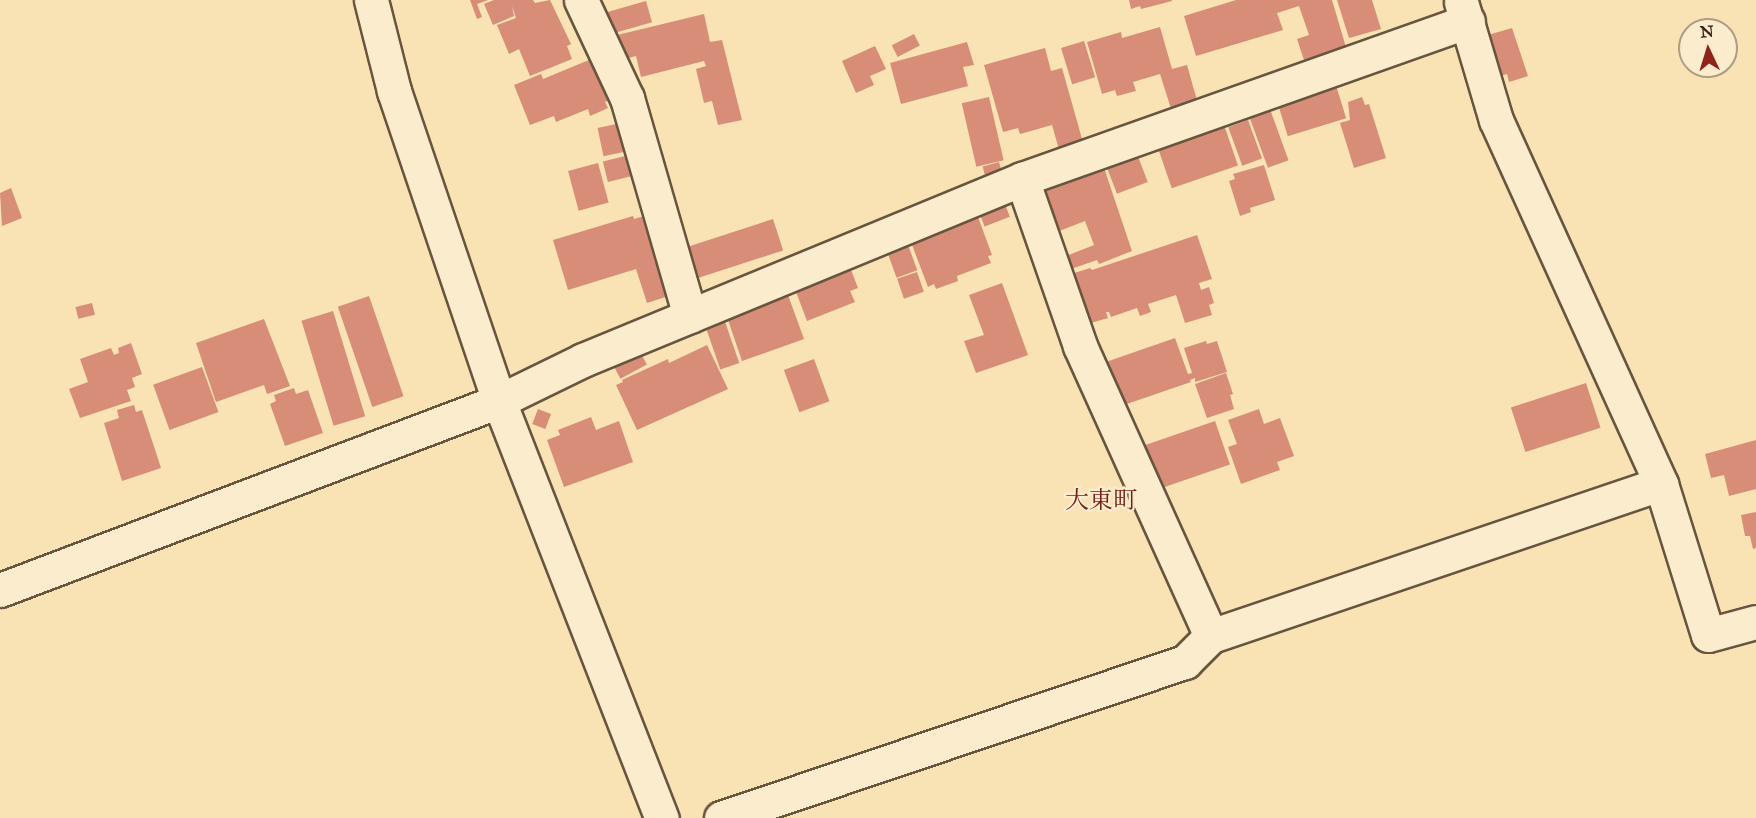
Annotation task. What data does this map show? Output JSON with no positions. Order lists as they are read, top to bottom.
{
  "districts": ["大東町"],
  "north": "top"
}
